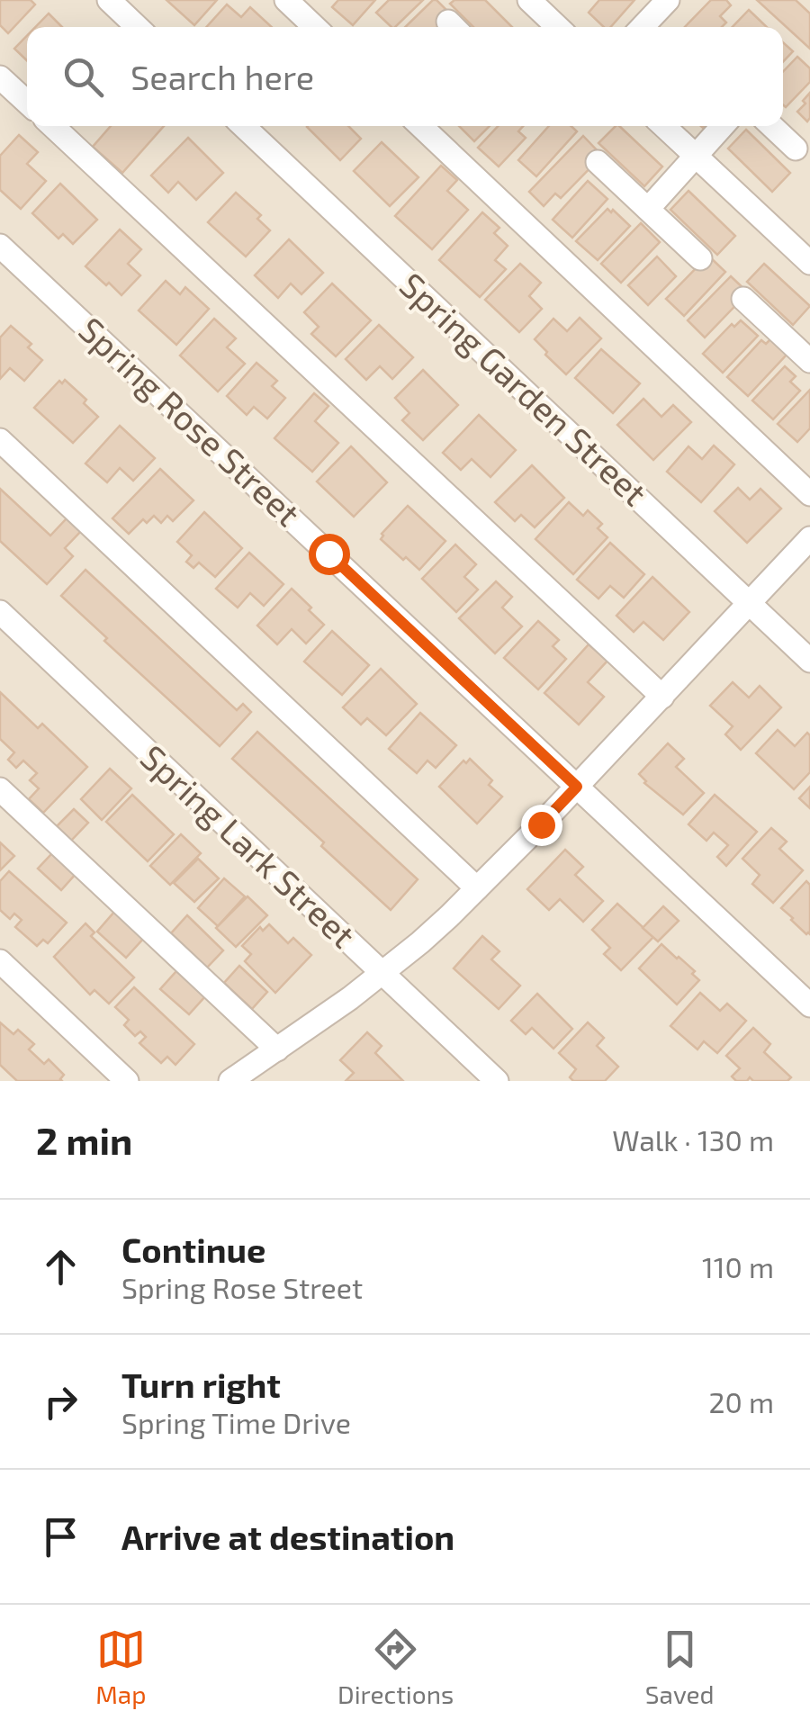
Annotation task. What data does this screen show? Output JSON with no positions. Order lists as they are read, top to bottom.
{
  "streets": {
    "street": ["Spring Garden Street", "Spring Rose Street", "Spring Lark Street"]
  },
  "page": {
    "search": "Search here",
    "heading": ["2 min", "Walk · 130 m"],
    "list": [
      ["Continue", "Spring Rose Street", "110 m"],
      ["Turn right", "Spring Time Drive", "20 m"],
      "Arrive at destination"
    ],
    "nav": ["Map", "Directions", "Saved"]
  }
}
